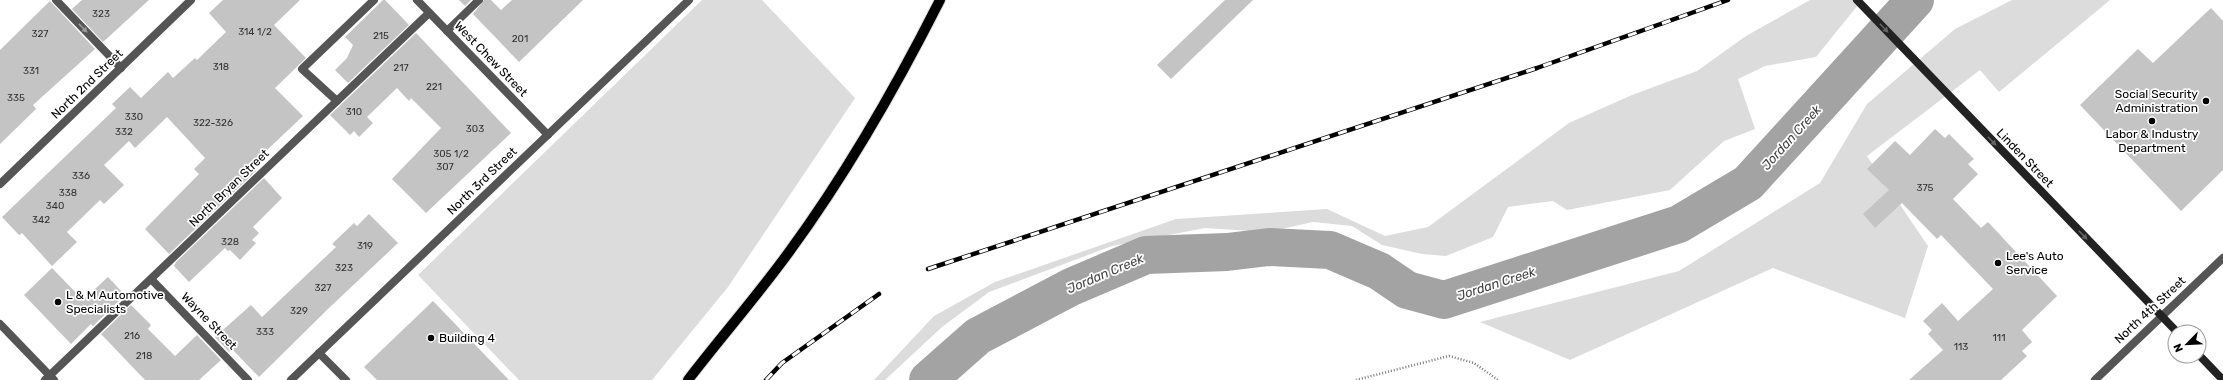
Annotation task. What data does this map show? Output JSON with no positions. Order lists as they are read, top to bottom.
{
  "streets": {
    "main road": ["Linden Street"],
    "street": [
      "West Chew Street",
      "North 2nd Street",
      "North 3rd Street",
      "North Bryan Street",
      "North 4th Street",
      "Wayne Street"
    ]
  },
  "crossings": [
    ["West Chew Street", "North 3rd Street"],
    ["West Chew Street", "North Bryan Street"],
    ["Linden Street", "North 4th Street"],
    ["North Bryan Street", "Wayne Street"]
  ],
  "one_way": ["Linden Street"],
  "water": ["Jordan Creek"],
  "places": [
    "Social Security Administration",
    "Labor & Industry Department",
    "Lee's Auto Service",
    "L & M Automotive Specialists",
    "Building 4"
  ],
  "house_numbers": [
    "323",
    "314 1/2",
    "327",
    "215",
    "201",
    "318",
    "217",
    "331",
    "221",
    "335",
    "310",
    "330",
    "322-326",
    "303",
    "332",
    "305 1/2",
    "307",
    "336",
    "375",
    "338",
    "340",
    "342",
    "328",
    "319",
    "323",
    "327",
    "329",
    "333",
    "216",
    "111",
    "113",
    "218"
  ],
  "north": "bottom left"
}
